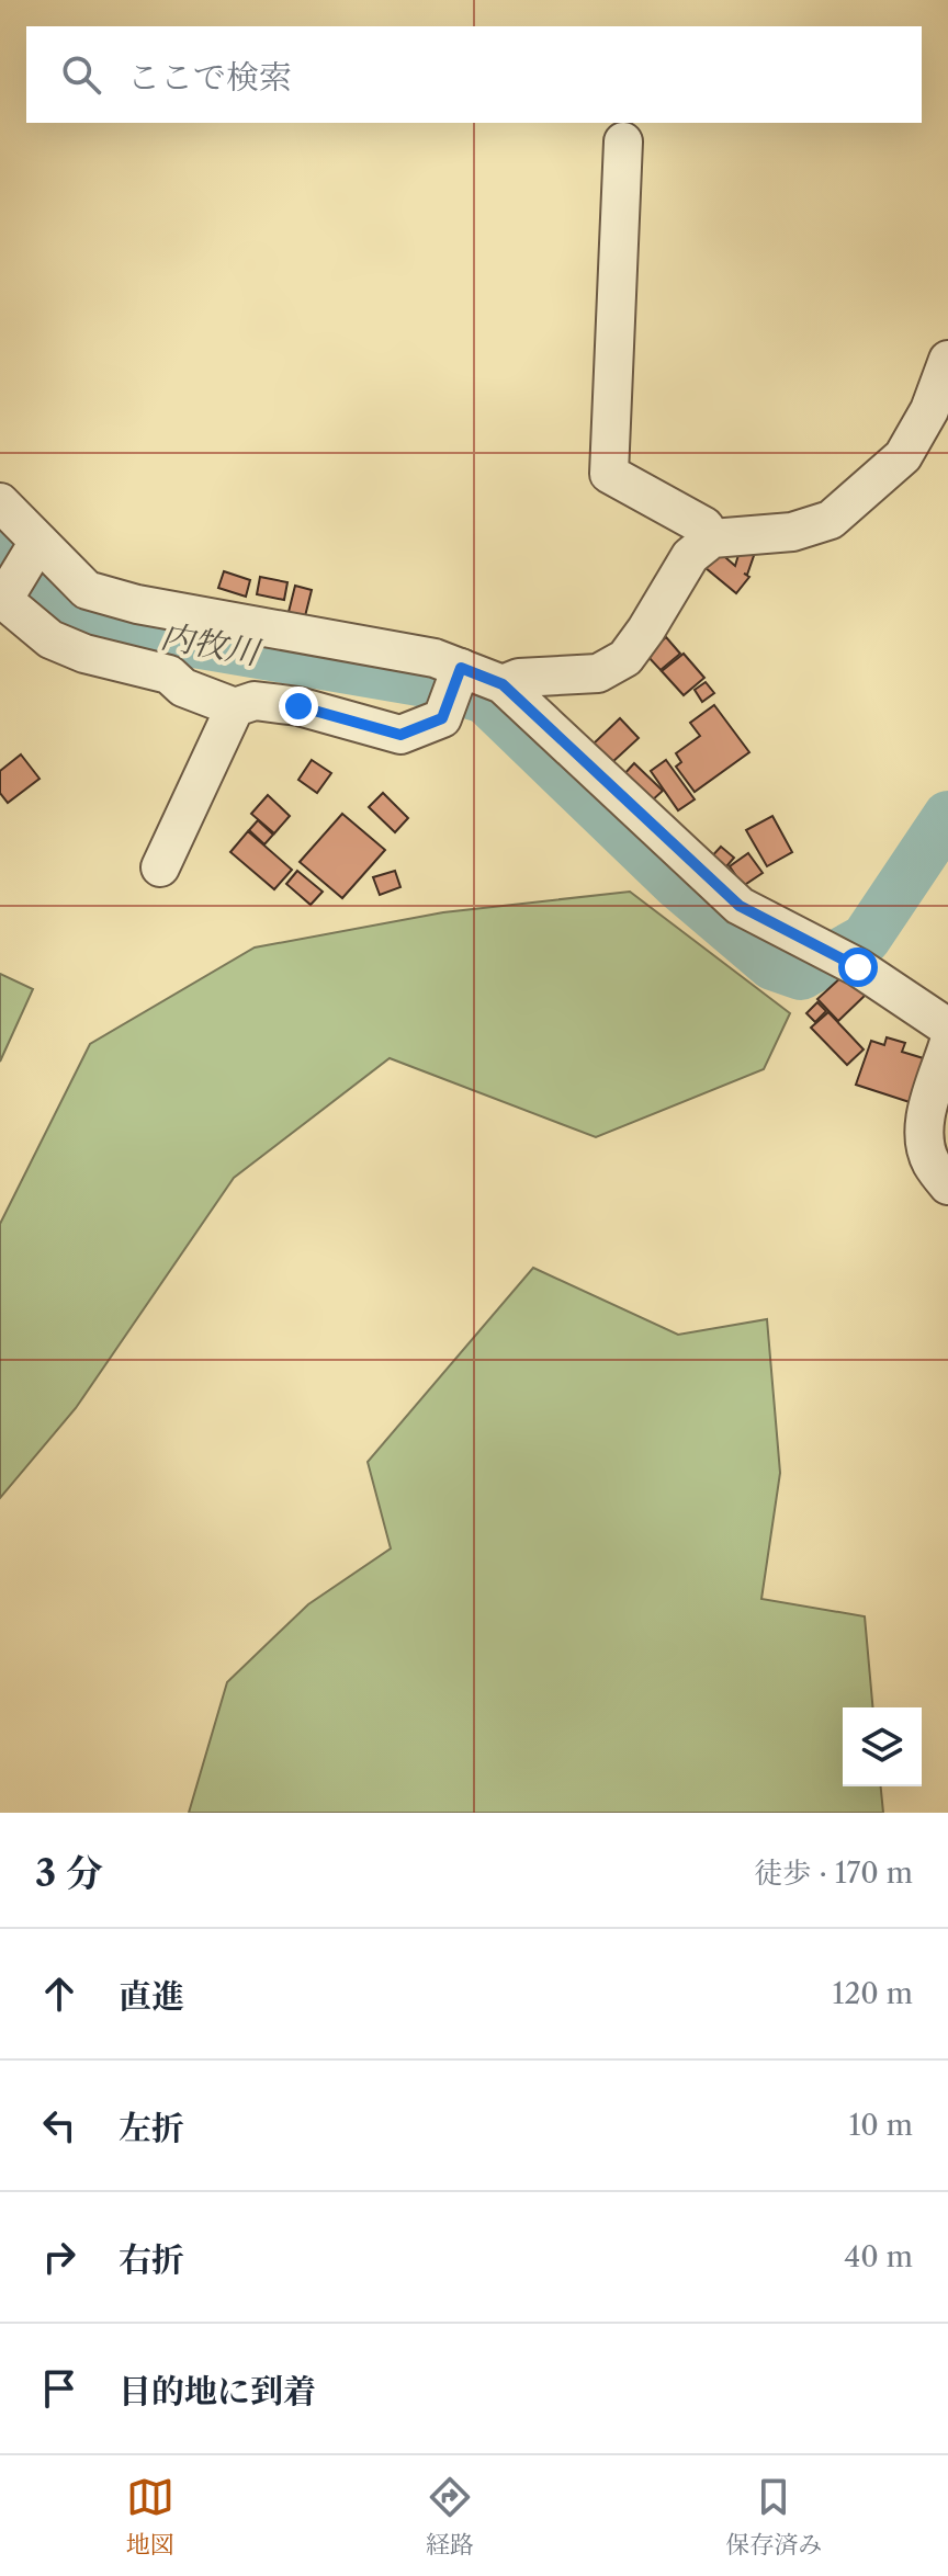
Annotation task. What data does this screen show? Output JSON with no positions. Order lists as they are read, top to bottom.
{
  "water": ["内牧川"],
  "page": {
    "search": "ここで検索",
    "heading": ["3 分", "徒歩 · 170 m"],
    "list": [
      ["直進", "120 m"],
      ["左折", "10 m"],
      ["右折", "40 m"],
      "目的地に到着"
    ],
    "nav": ["地図", "経路", "保存済み"]
  }
}
